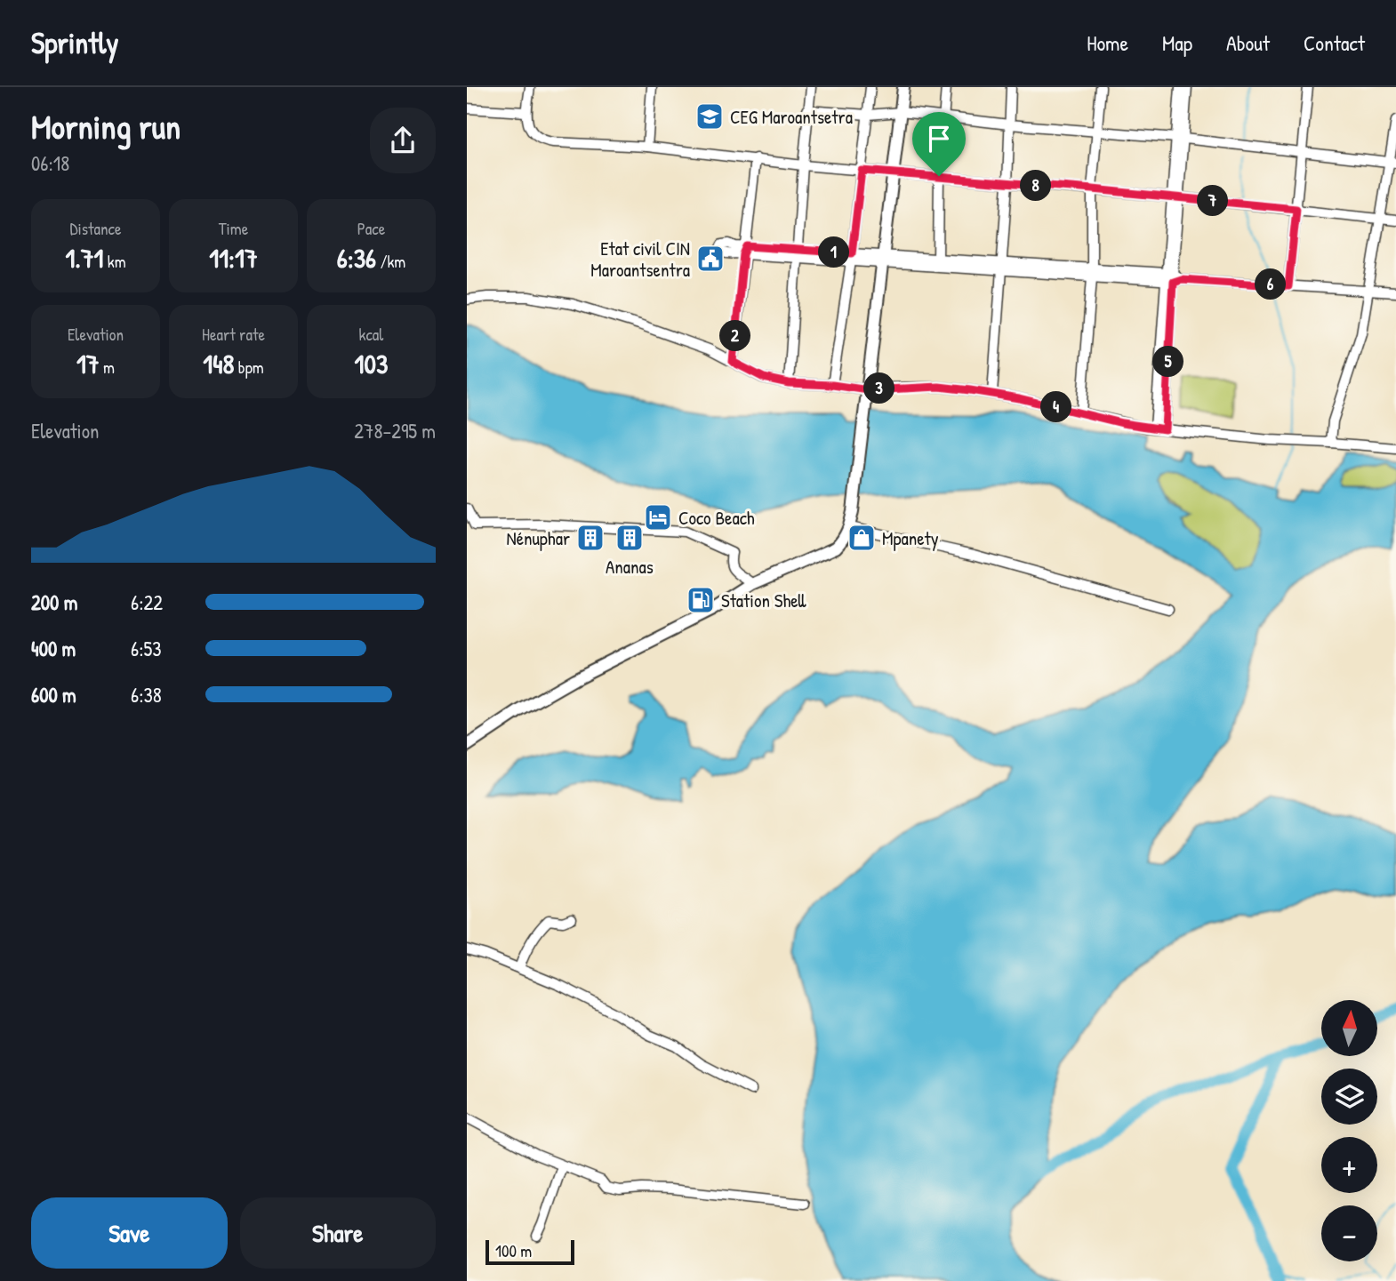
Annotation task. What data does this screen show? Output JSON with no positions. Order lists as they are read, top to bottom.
{
  "places": {
    "school or university": ["CEG Maroantsetra"],
    "public building": ["Etat civil CIN Maroantsentra"],
    "hotel": ["Coco Beach"],
    "building": ["Nénuphar", "Ananas"],
    "shop": ["Mpanety"],
    "fuel station": ["Station Shell"]
  },
  "scale_bar": "100 m",
  "north": "top",
  "page": {
    "header": "Sprintly",
    "nav": [
      "Home",
      "Map",
      "About",
      "Contact"
    ],
    "heading": ["Morning run", "06:18"],
    "pins": [
      "8",
      "7",
      "1",
      "6",
      "2",
      "5",
      "3",
      "4"
    ],
    "stats": [
      ["Distance", "1.71 km"],
      ["Time", "11:17"],
      ["Pace", "6:36 /km"],
      ["Elevation", "17 m"],
      ["Heart rate", "148 bpm"],
      ["kcal", "103"]
    ],
    "chart": ["Elevation", "278–295 m"],
    "list": [
      {
        "name": "200 m",
        "note": "6:22"
      },
      {
        "name": "400 m",
        "note": "6:53"
      },
      {
        "name": "600 m",
        "note": "6:38"
      }
    ],
    "map_buttons": ["+", "−"],
    "buttons": ["Save", "Share"],
    "scale": "100 m"
  }
}
